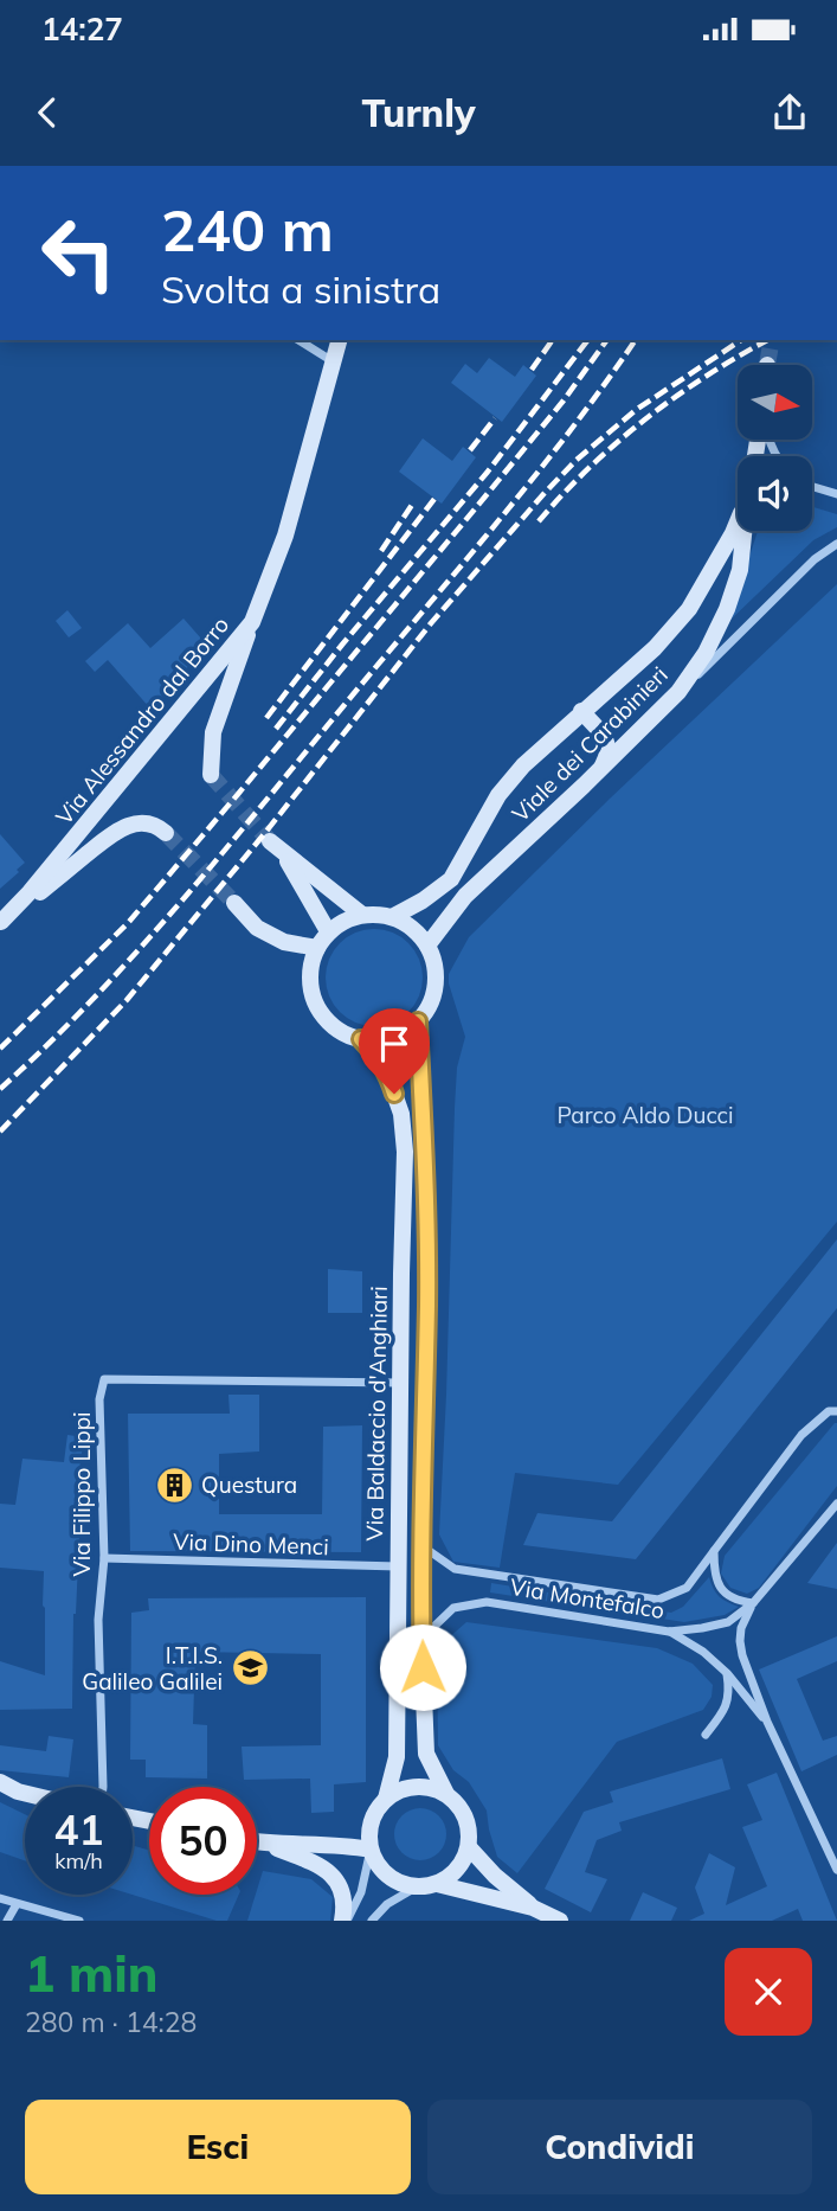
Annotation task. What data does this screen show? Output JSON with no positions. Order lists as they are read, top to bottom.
{
  "streets": {
    "main road": ["Via Alessandro dal Borro", "Viale dei Carabinieri", "Via Baldaccio d'Anghiari"],
    "street": ["Via Filippo Lippi", "Via Dino Menci", "Via Montefalco"]
  },
  "crossings": [
    ["Viale dei Carabinieri", "Via Baldaccio d'Anghiari"],
    ["Via Baldaccio d'Anghiari", "Via Filippo Lippi"],
    ["Via Baldaccio d'Anghiari", "Via Dino Menci"],
    ["Via Baldaccio d'Anghiari", "Via Montefalco"],
    ["Via Filippo Lippi", "Via Dino Menci"]
  ],
  "parks": ["Parco Aldo Ducci"],
  "places": {
    "building": ["Questura"],
    "school or university": ["I.T.I.S. Galileo Galilei"]
  },
  "north": "right",
  "page": {
    "status": "14:27",
    "header": "Turnly",
    "turn": ["240 m", "Svolta a sinistra"],
    "speed": "41 km/h",
    "limit": "50",
    "heading": ["1 min", "280 m · 14:28"],
    "buttons": ["Esci", "Condividi"]
  }
}
